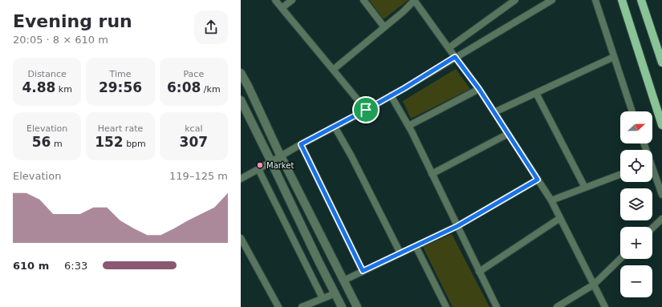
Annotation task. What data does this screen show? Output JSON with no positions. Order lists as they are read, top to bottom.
{
  "places": ["Market"],
  "north": "right",
  "page": {
    "heading": ["Evening run", "20:05 · 8 × 610 m"],
    "stats": [
      ["Distance", "4.88 km"],
      ["Time", "29:56"],
      ["Pace", "6:08 /km"],
      ["Elevation", "56 m"],
      ["Heart rate", "152 bpm"],
      ["kcal", "307"]
    ],
    "map_buttons": ["+", "−"],
    "chart": ["Elevation", "119–125 m"],
    "list": [
      {
        "name": "610 m",
        "note": "6:33"
      }
    ]
  }
}
